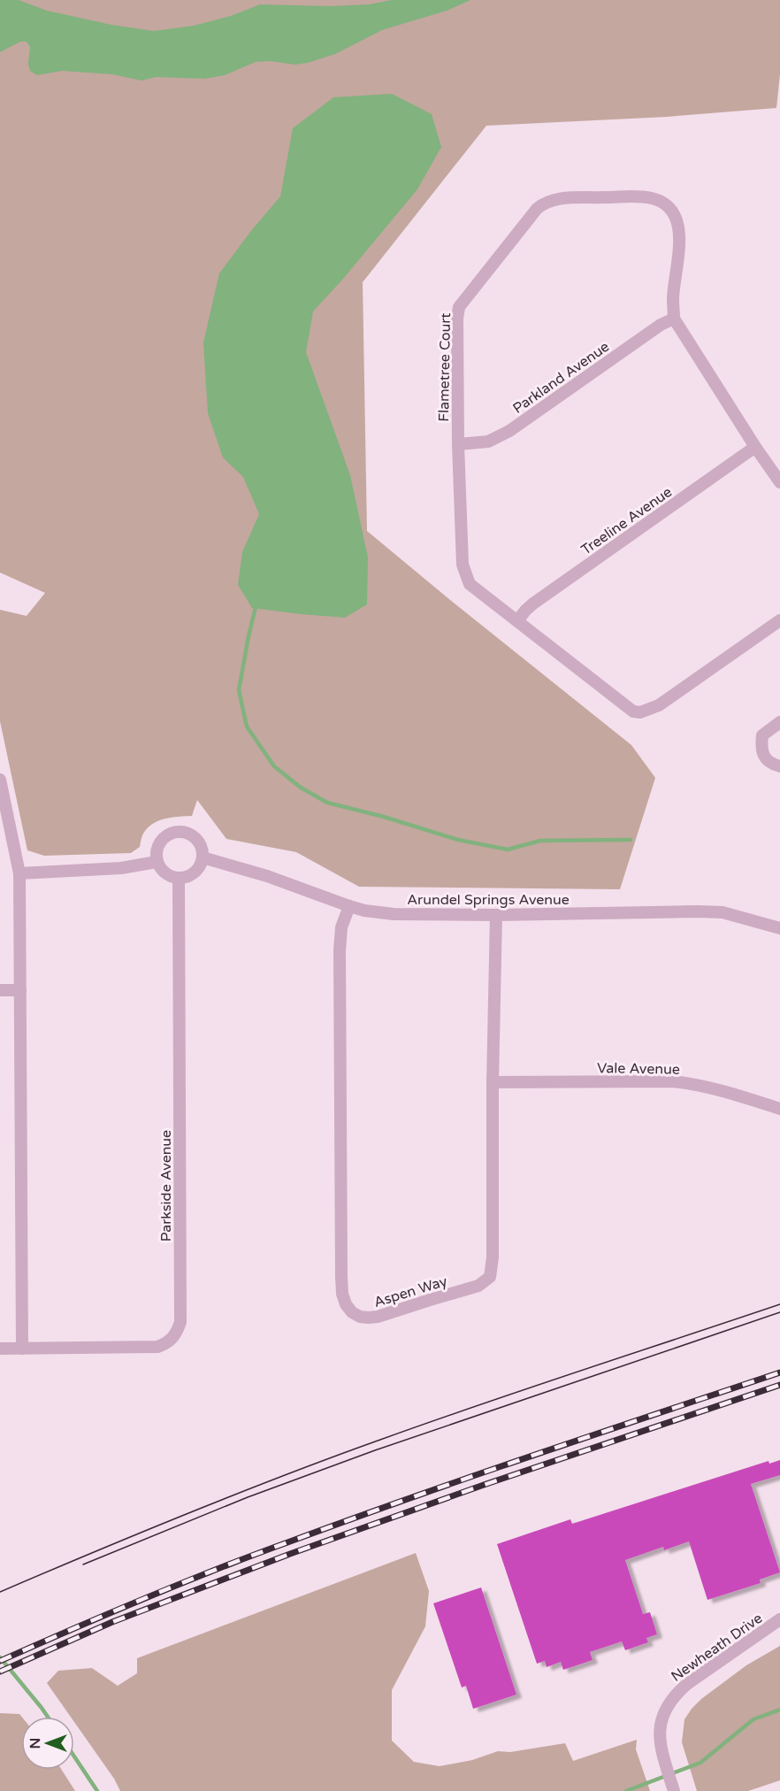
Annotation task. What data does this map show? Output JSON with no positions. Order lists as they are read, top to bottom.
{
  "streets": {
    "street": [
      "Flametree Court",
      "Parkland Avenue",
      "Treeline Avenue",
      "Arundel Springs Avenue",
      "Vale Avenue",
      "Parkside Avenue",
      "Aspen Way",
      "Newheath Drive"
    ]
  },
  "crossings": [
    ["Flametree Court", "Parkland Avenue"],
    ["Flametree Court", "Treeline Avenue"],
    ["Arundel Springs Avenue", "Parkside Avenue"],
    ["Arundel Springs Avenue", "Aspen Way"],
    ["Vale Avenue", "Aspen Way"]
  ],
  "north": "left"
}
